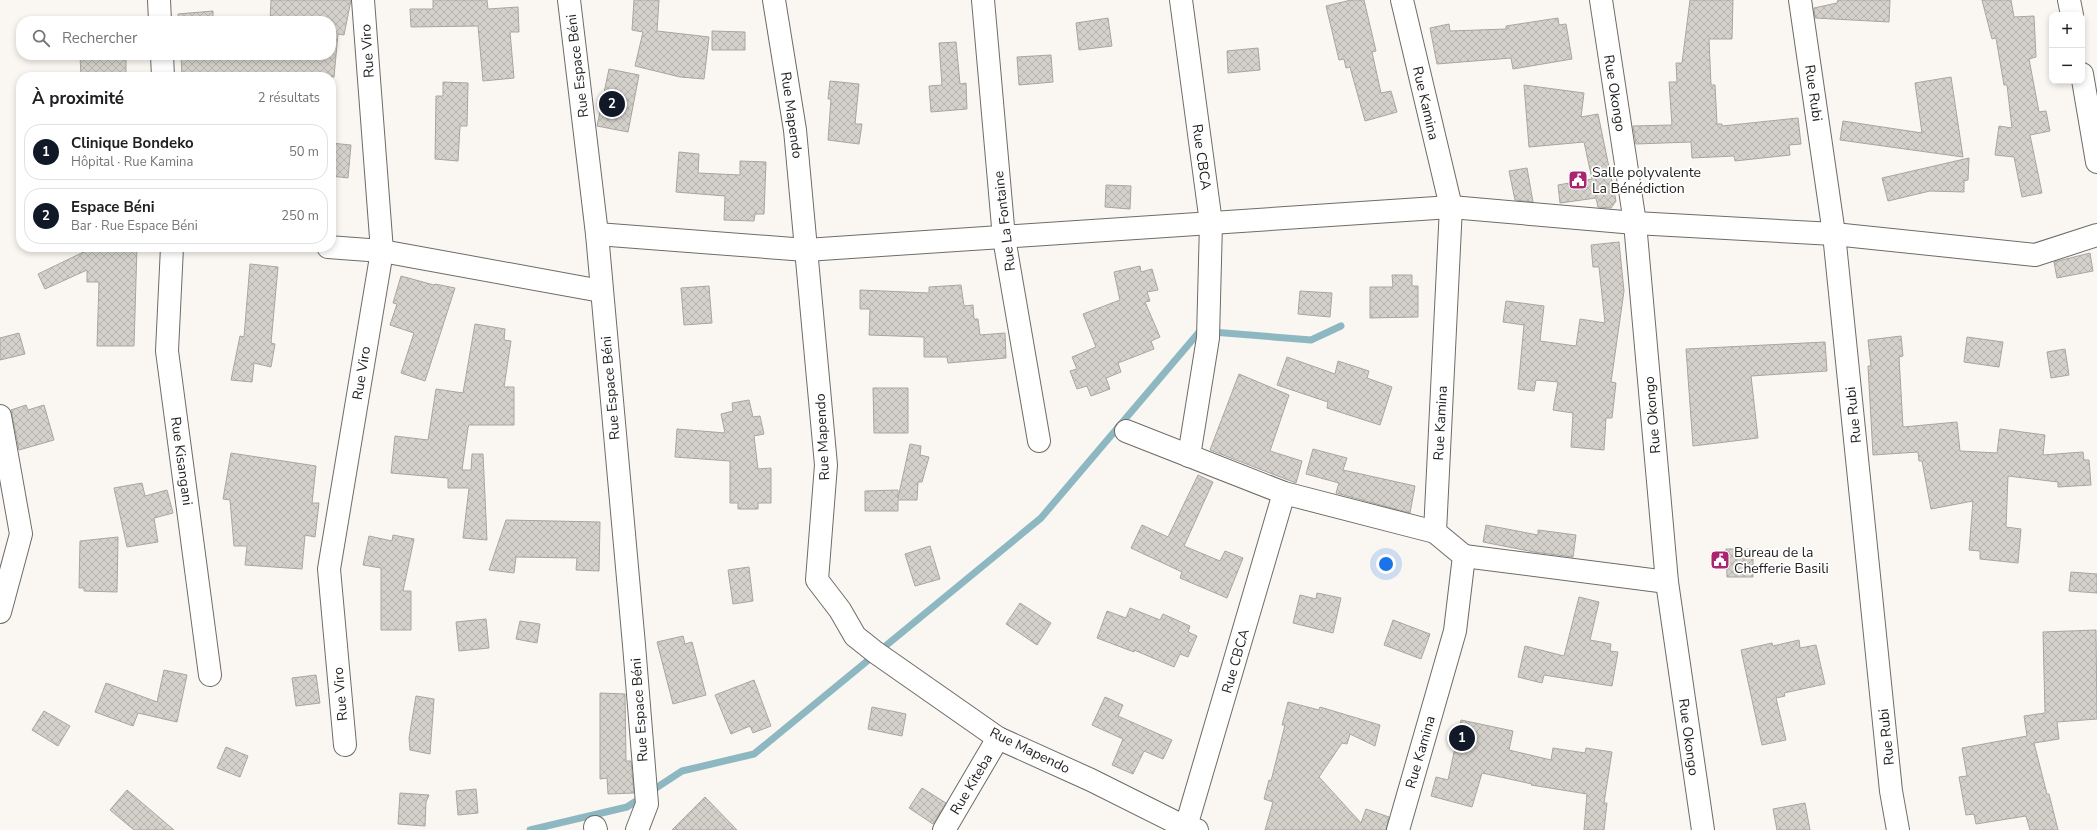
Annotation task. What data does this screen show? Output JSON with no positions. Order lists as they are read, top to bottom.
{
  "streets": {
    "street": [
      "Rue Viro",
      "Rue Espace Béni",
      "Rue Okongo",
      "Rue Rubi",
      "Rue Kamina",
      "Rue Mapendo",
      "Rue CBCA",
      "Rue La Fontaine",
      "Rue Kisangani",
      "Rue Kiteba"
    ]
  },
  "crossings": [
    ["Rue Mapendo", "Rue CBCA"],
    ["Rue Mapendo", "Rue Kiteba"]
  ],
  "places": {
    "public building": ["Salle polyvalente La Bénédiction", "Bureau de la Chefferie Basili"]
  },
  "page": {
    "map_buttons": ["+", "−"],
    "search": "Rechercher",
    "heading": ["À proximité", "2 résultats"],
    "pins": ["2", "1"],
    "list": [
      {
        "mark": "1",
        "name": "Clinique Bondeko",
        "note": "Hôpital · Rue Kamina",
        "value": "50 m"
      },
      {
        "mark": "2",
        "name": "Espace Béni",
        "note": "Bar · Rue Espace Béni",
        "value": "250 m"
      }
    ]
  }
}
